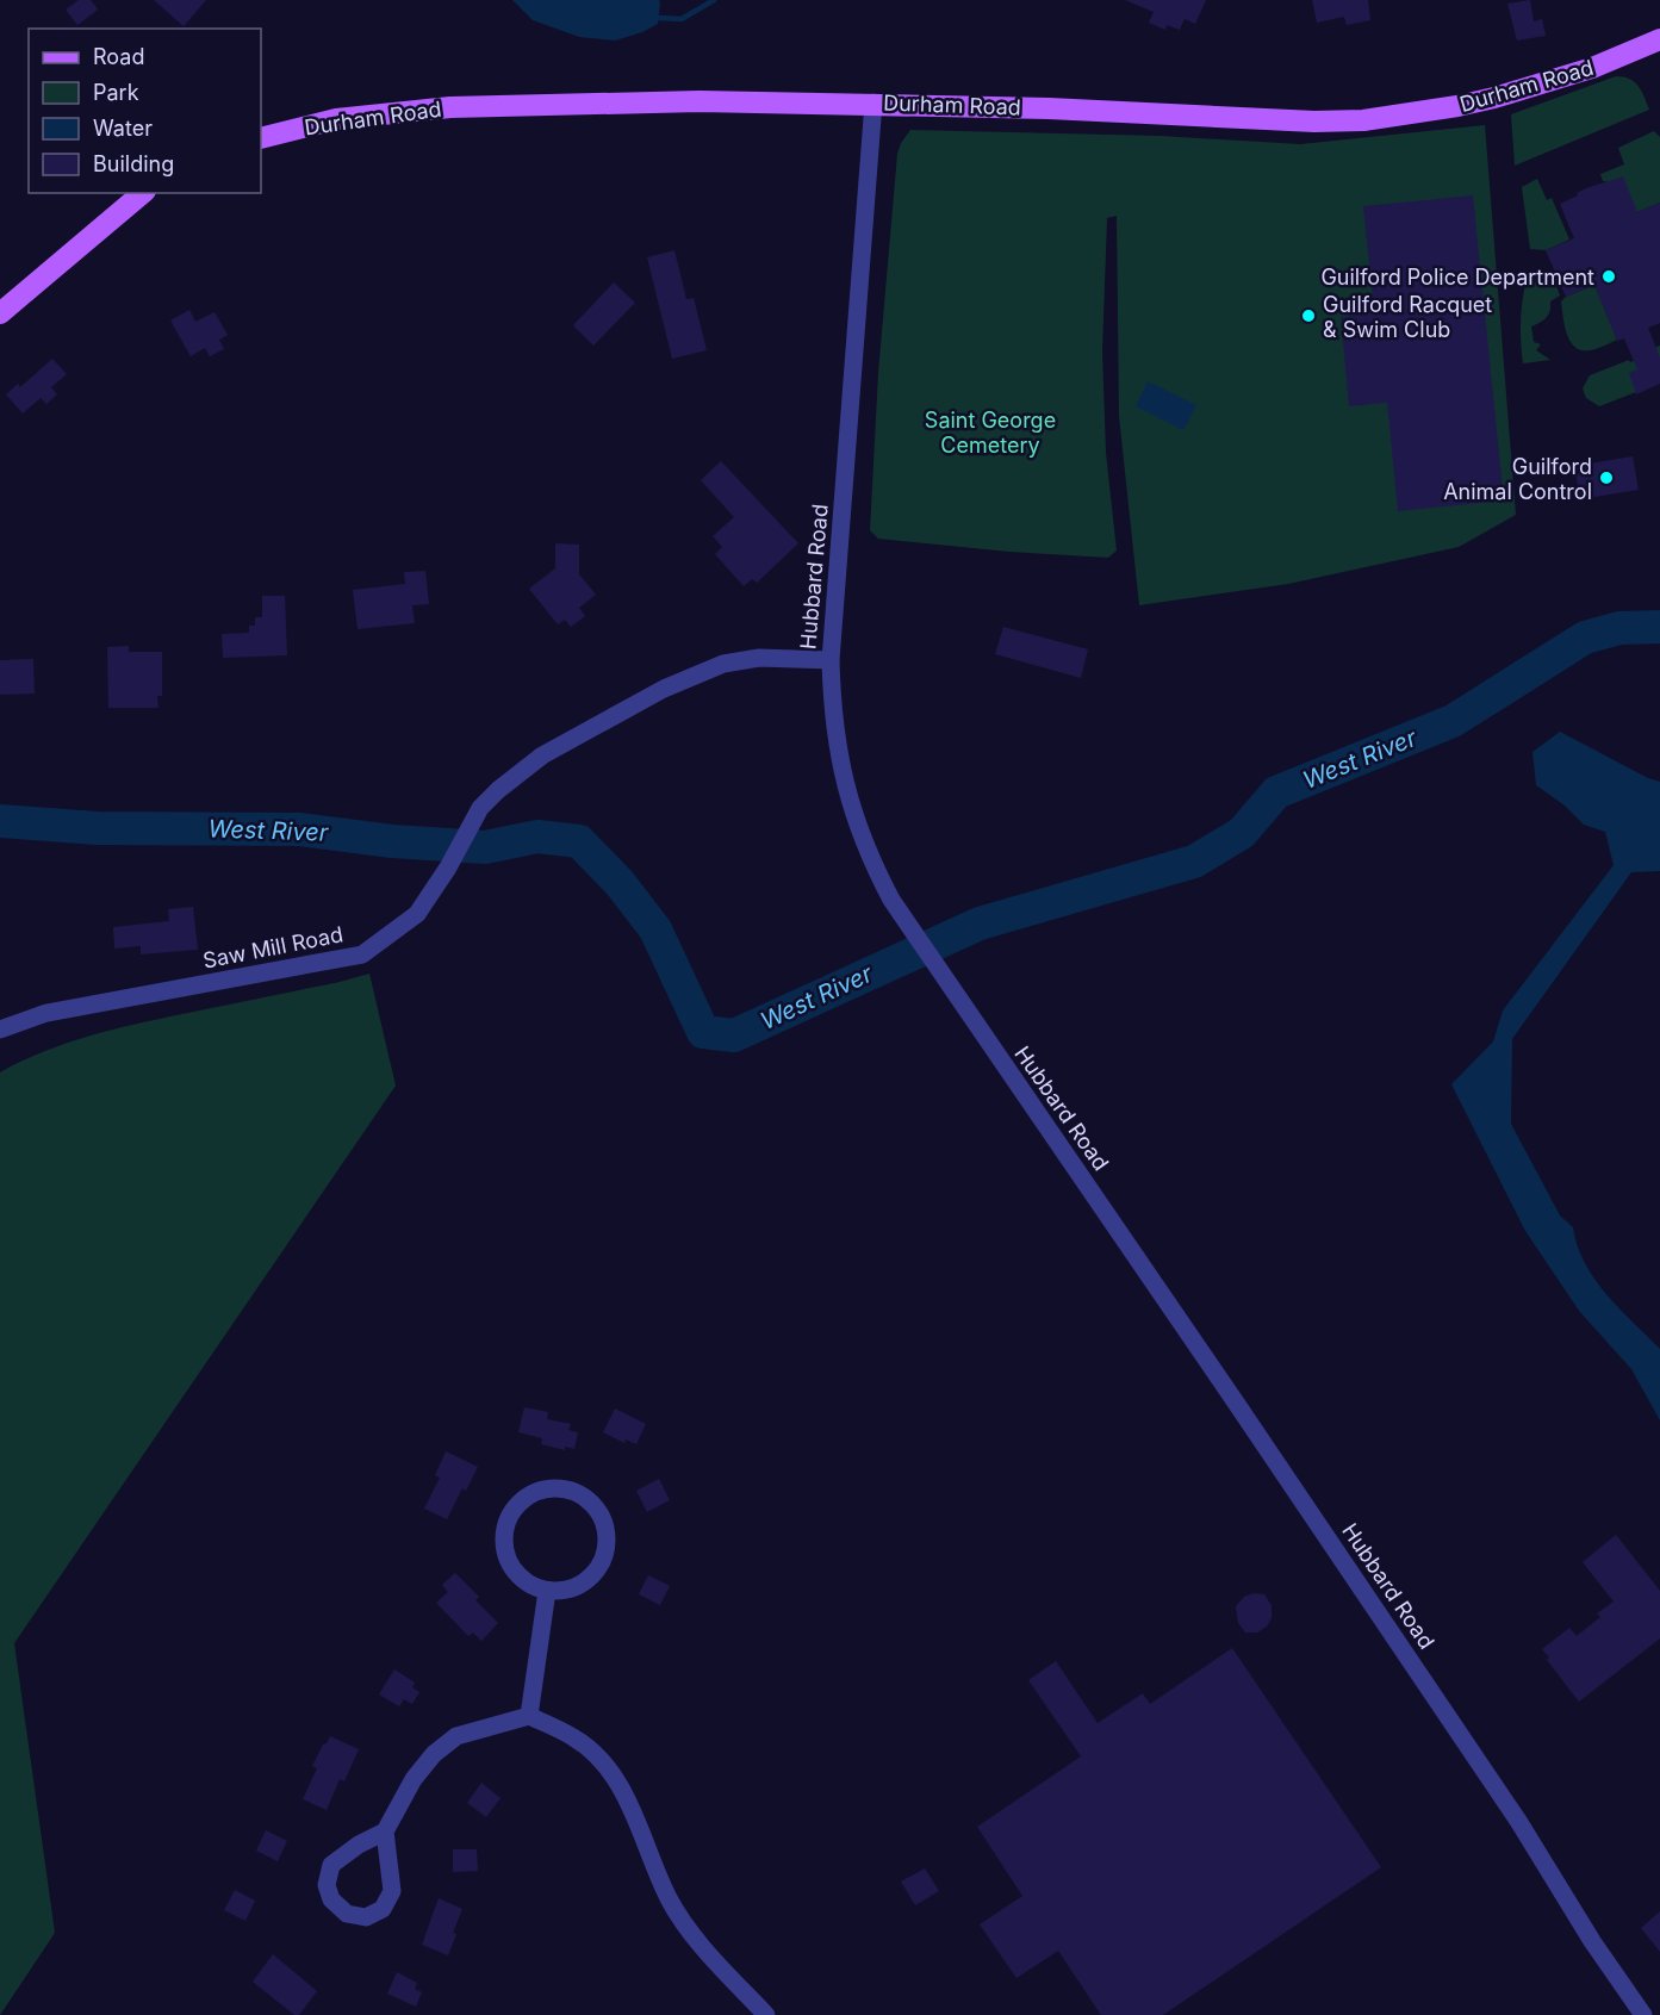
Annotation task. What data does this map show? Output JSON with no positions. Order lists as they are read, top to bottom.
{
  "streets": {
    "main road": ["Durham Road"],
    "street": ["Hubbard Road", "Saw Mill Road"]
  },
  "crossings": [
    ["Durham Road", "Hubbard Road"],
    ["Hubbard Road", "Saw Mill Road"]
  ],
  "water": ["West River"],
  "parks": ["Saint George Cemetery"],
  "places": ["Guilford Police Department", "Guilford Racquet & Swim Club", "Guilford Animal Control"],
  "legend": [
    "Road",
    "Park",
    "Water",
    "Building"
  ]
}
